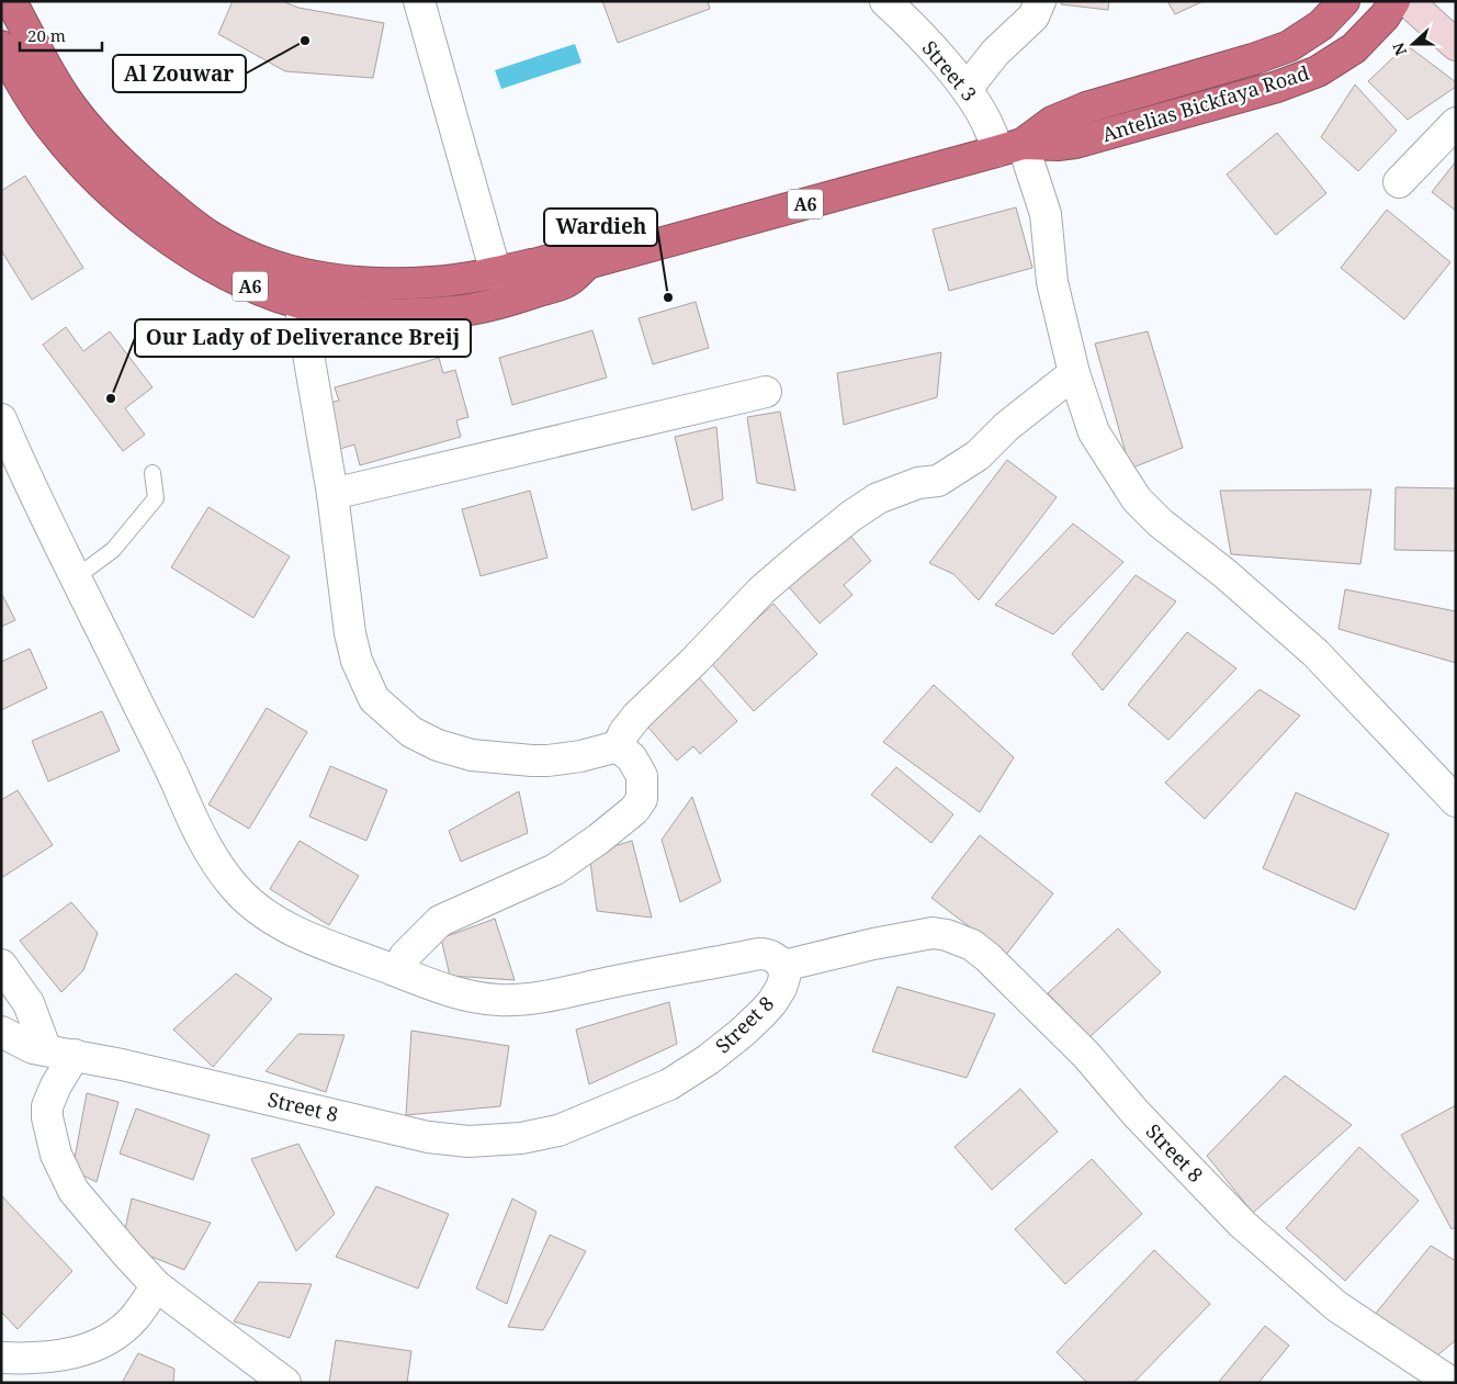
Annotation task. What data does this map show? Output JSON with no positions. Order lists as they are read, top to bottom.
{
  "streets": {
    "highway": ["Antelias Bickfaya Road", "A6"],
    "street": ["Street 3", "Street 8"]
  },
  "crossings": [
    ["Street 3", "Antelias Bickfaya Road"]
  ],
  "places": ["Al Zouwar", "Wardieh", "Our Lady of Deliverance Breij"],
  "scale_bar": "20 m",
  "north": "left"
}
